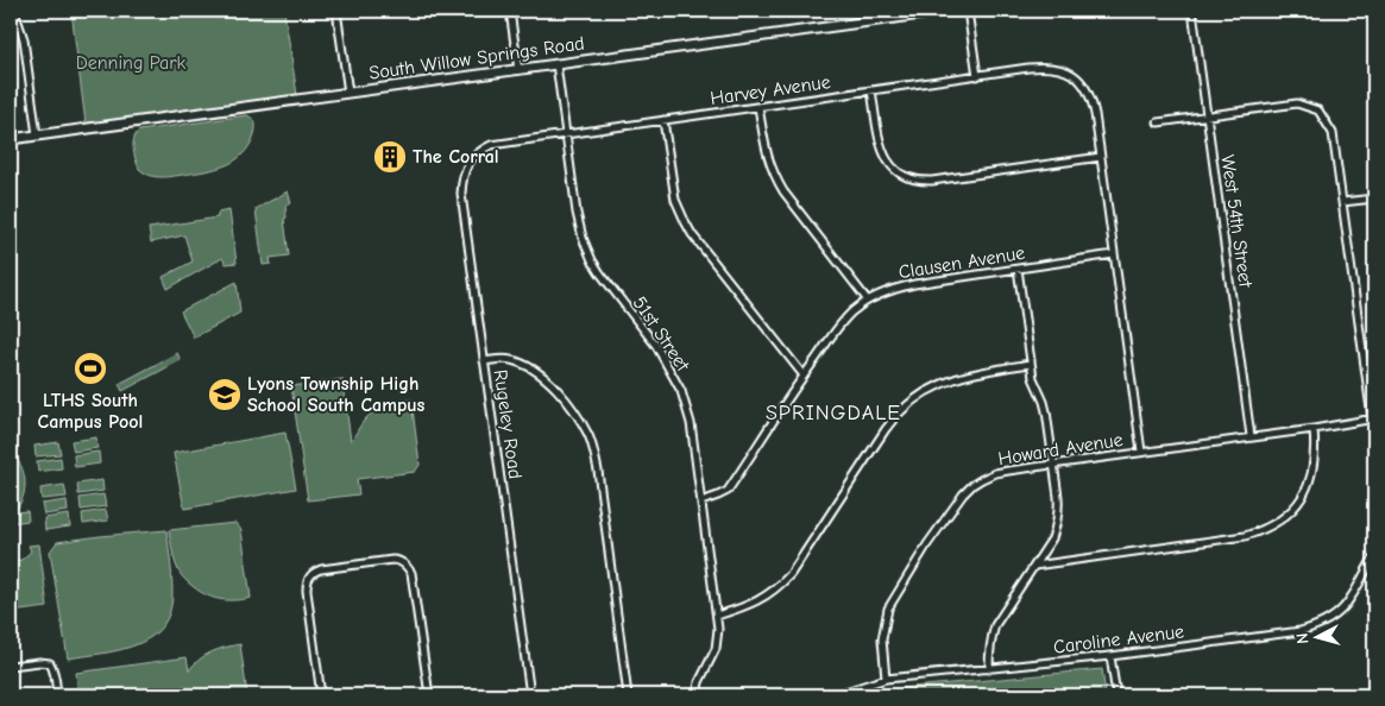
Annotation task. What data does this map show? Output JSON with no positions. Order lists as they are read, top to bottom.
{
  "streets": {
    "street": [
      "South Willow Springs Road",
      "Harvey Avenue",
      "West 54th Street",
      "Clausen Avenue",
      "51st Street",
      "Rugeley Road",
      "Howard Avenue",
      "Caroline Avenue"
    ]
  },
  "crossings": [
    ["South Willow Springs Road", "51st Street"],
    ["Harvey Avenue", "51st Street"],
    ["Harvey Avenue", "Rugeley Road"],
    ["West 54th Street", "Howard Avenue"],
    ["Clausen Avenue", "51st Street"],
    ["Howard Avenue", "Caroline Avenue"]
  ],
  "districts": ["SPRINGDALE"],
  "parks": ["Denning Park"],
  "places": {
    "building": ["The Corral"],
    "sports": ["LTHS South Campus Pool"],
    "school or university": ["Lyons Township High School South Campus"]
  },
  "north": "left"
}
